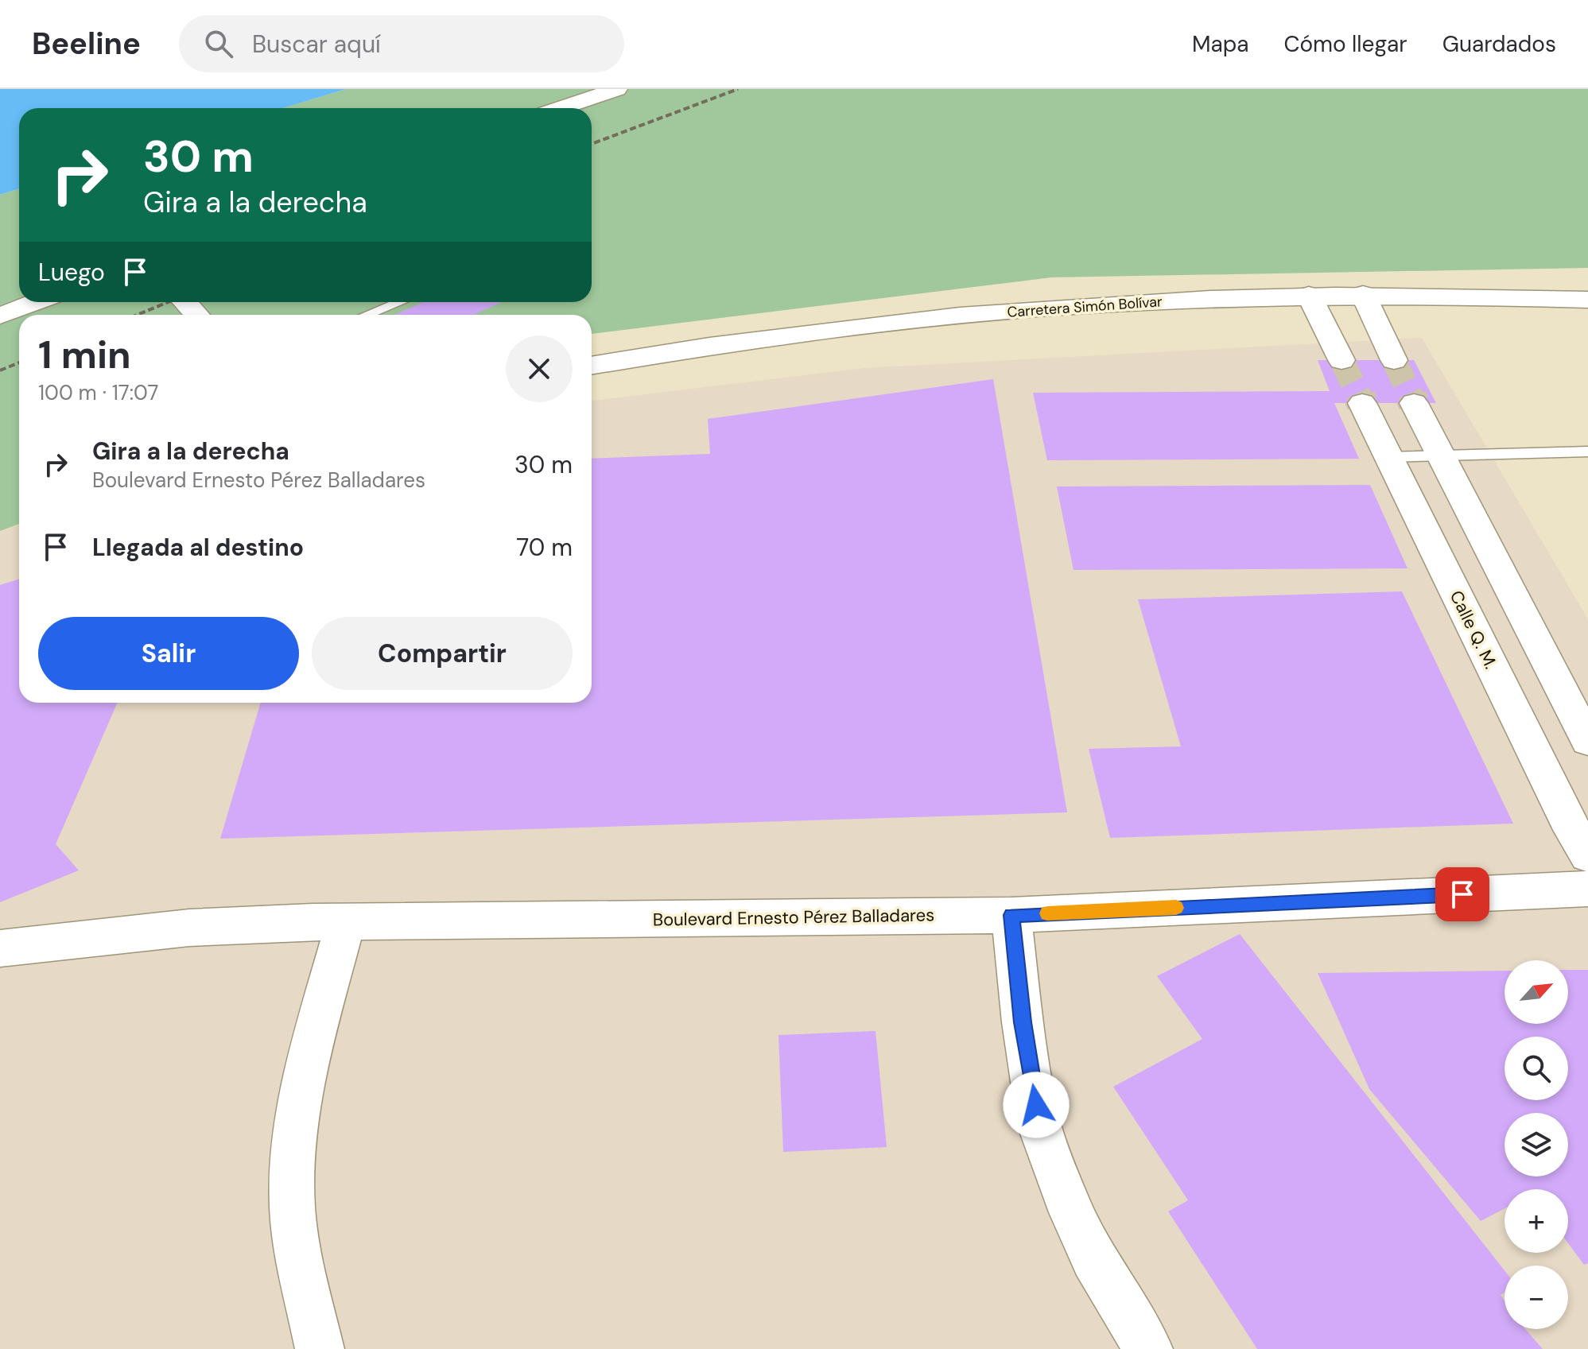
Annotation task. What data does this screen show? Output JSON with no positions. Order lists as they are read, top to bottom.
{
  "streets": {
    "street": ["Carretera Simón Bolívar", "Calle Q. M.", "Boulevard Ernesto Pérez Balladares"]
  },
  "north": "top right",
  "page": {
    "header": "Beeline",
    "search": "Buscar aquí",
    "nav": ["Mapa", "Cómo llegar", "Guardados"],
    "turn": ["30 m", "Gira a la derecha"],
    "then": "Luego",
    "heading": ["1 min", "100 m · 17:07"],
    "list": [
      {
        "name": "Gira a la derecha",
        "note": "Boulevard Ernesto Pérez Balladares",
        "value": "30 m"
      },
      {
        "name": "Llegada al destino",
        "value": "70 m"
      }
    ],
    "buttons": ["Salir", "Compartir"],
    "map_buttons": ["+", "−"]
  }
}
